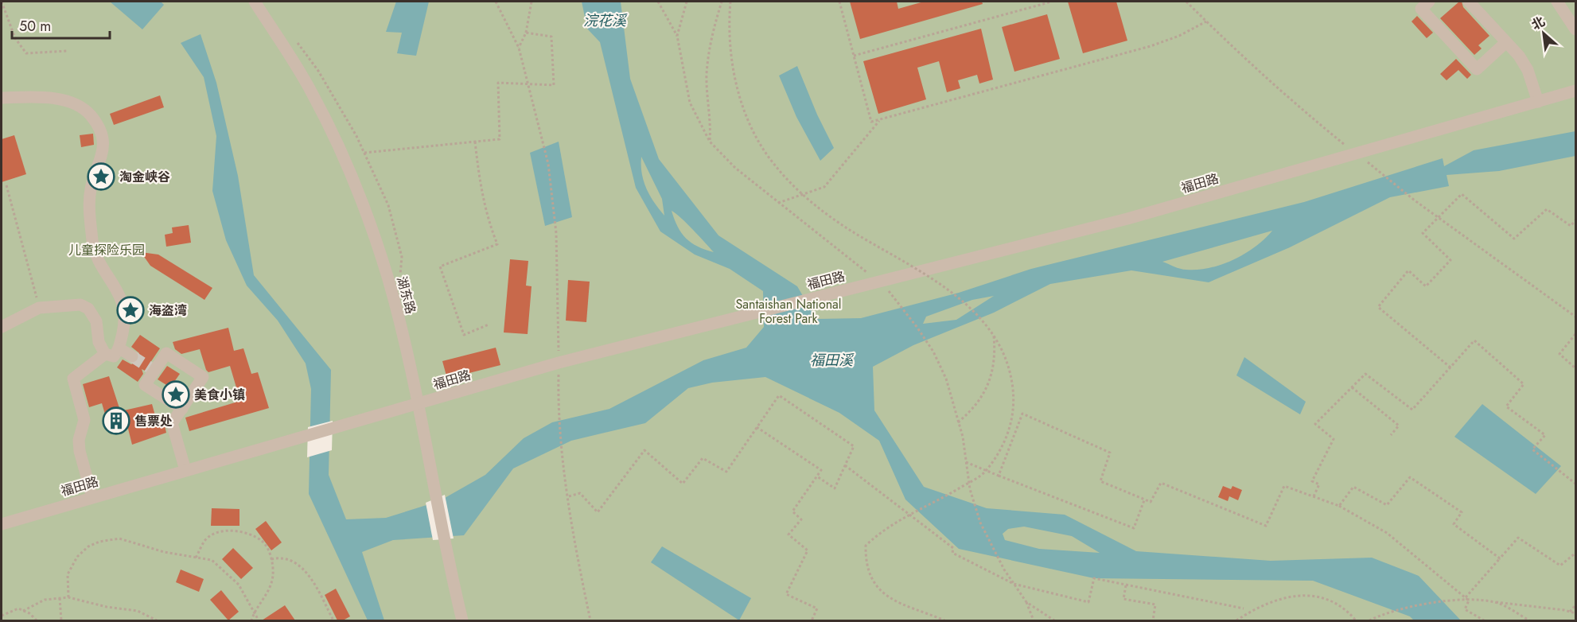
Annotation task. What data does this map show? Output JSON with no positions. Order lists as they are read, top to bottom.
{
  "streets": {
    "street": ["福田路", "湖东路"]
  },
  "crossings": [
    ["福田路", "湖东路"]
  ],
  "water": ["浣花溪", "福田溪"],
  "parks": ["儿童探险乐园", "Santaishan National Forest Park"],
  "places": {
    "place": ["淘金峡谷", "海盗湾", "美食小镇"],
    "building": ["售票处"]
  },
  "scale_bar": "50 m",
  "north": "top left"
}
